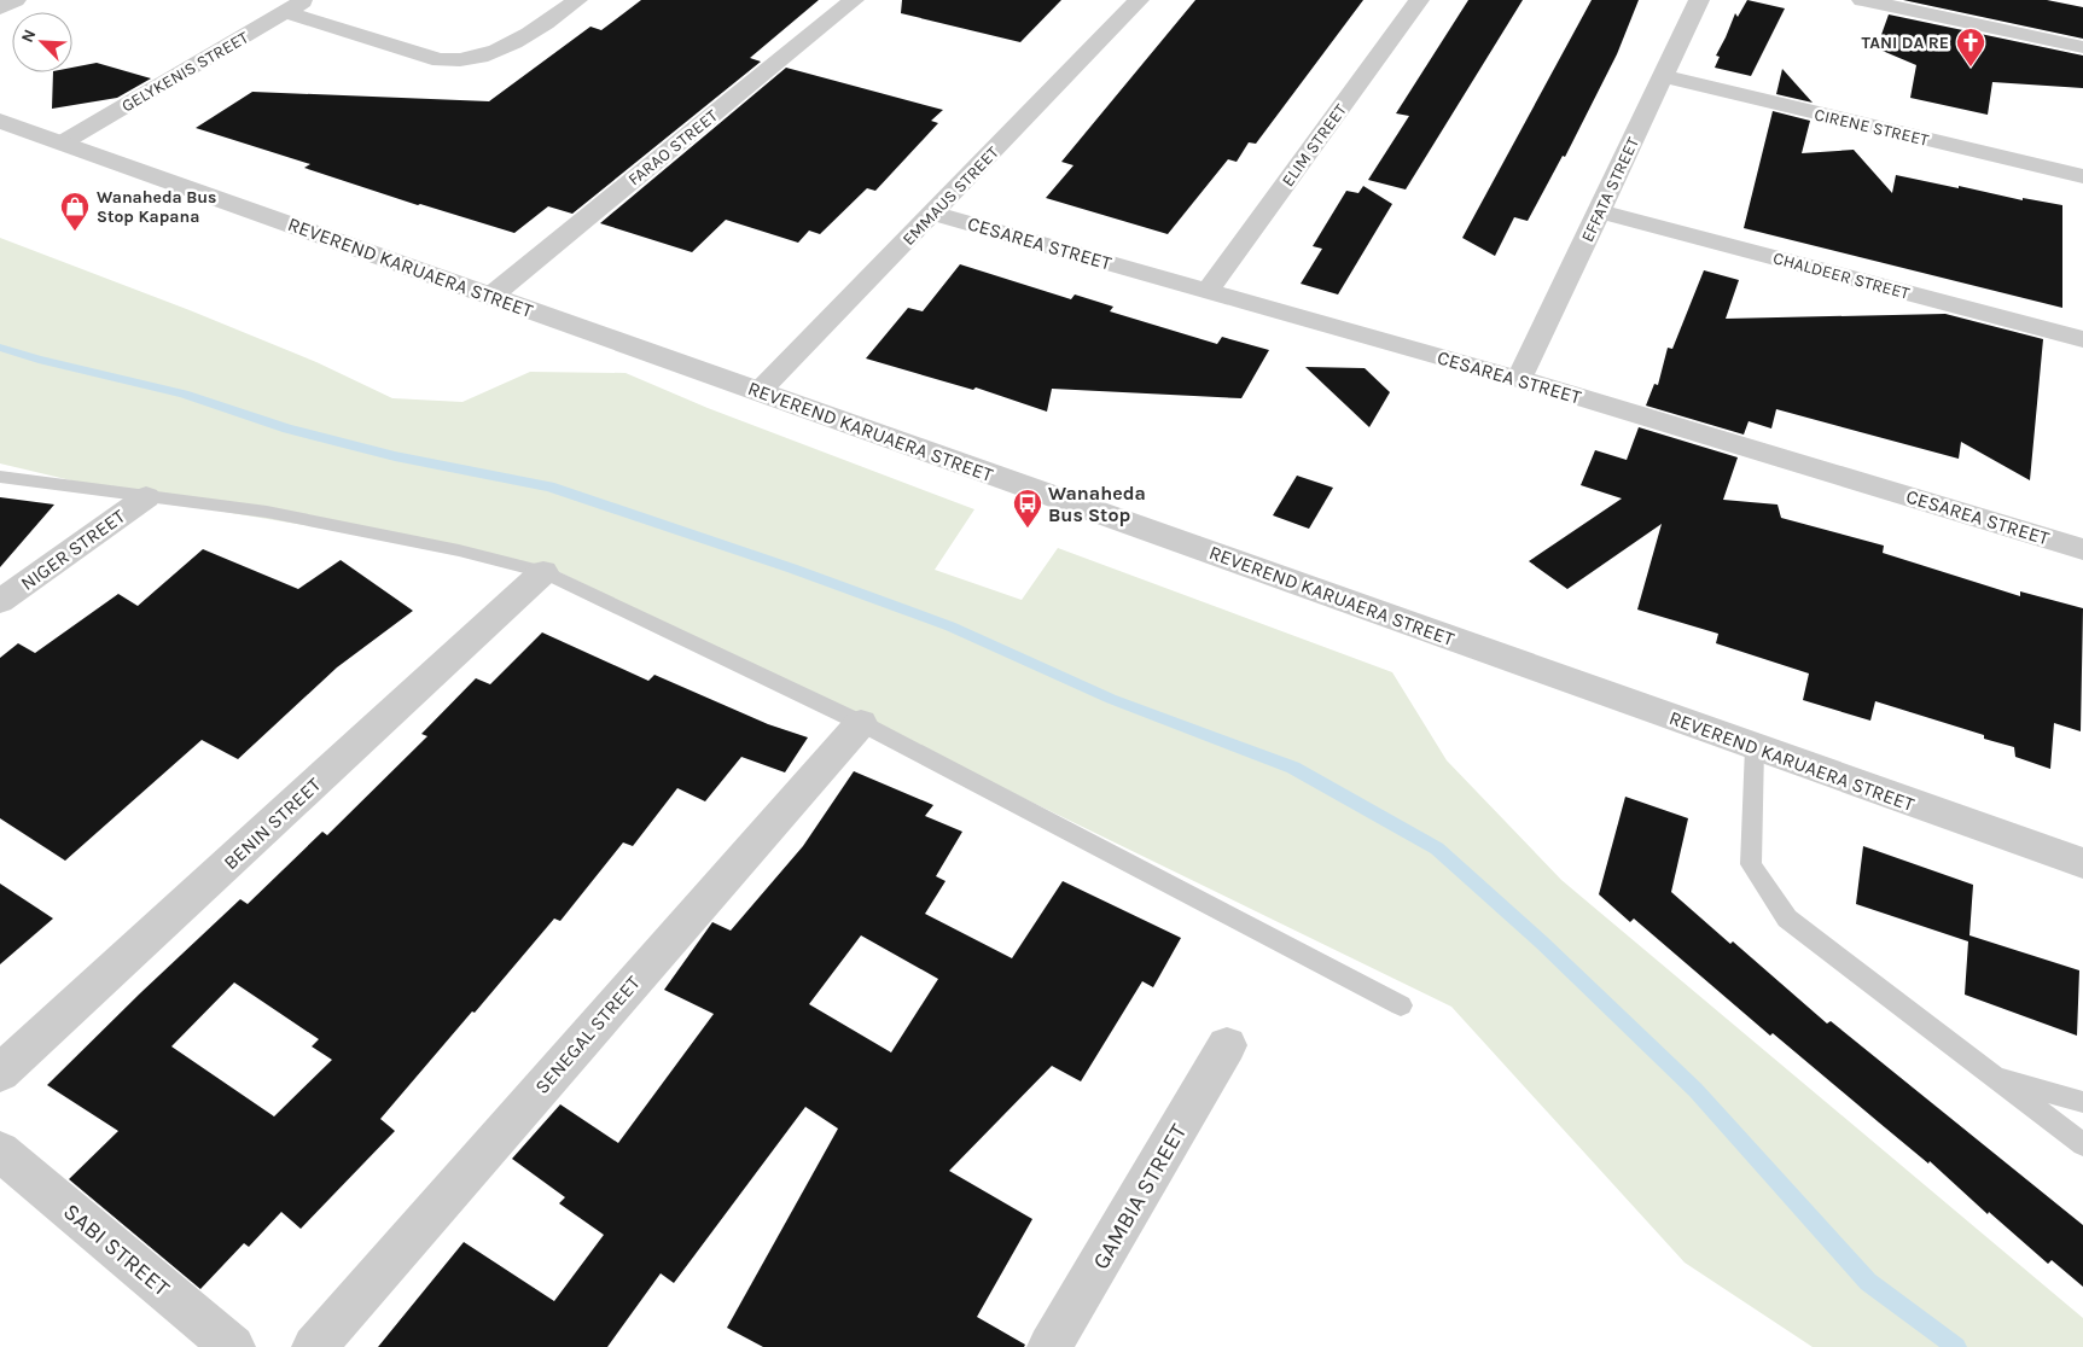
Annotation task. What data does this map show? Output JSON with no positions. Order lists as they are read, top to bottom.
{
  "streets": {
    "street": [
      "GELYKENIS STREET",
      "CIRENE STREET",
      "ELIM STREET",
      "FARAO STREET",
      "EFFATA STREET",
      "EMMAUS STREET",
      "CESAREA STREET",
      "REVEREND KARUAERA STREET",
      "CHALDEER STREET",
      "NIGER STREET",
      "BENIN STREET",
      "SENEGAL STREET",
      "GAMBIA STREET",
      "SABI STREET"
    ]
  },
  "crossings": [
    ["GELYKENIS STREET", "REVEREND KARUAERA STREET"],
    ["CIRENE STREET", "EFFATA STREET"],
    ["ELIM STREET", "CESAREA STREET"],
    ["FARAO STREET", "REVEREND KARUAERA STREET"],
    ["EFFATA STREET", "CESAREA STREET"],
    ["EFFATA STREET", "CHALDEER STREET"],
    ["EMMAUS STREET", "CESAREA STREET"],
    ["EMMAUS STREET", "REVEREND KARUAERA STREET"]
  ],
  "places": {
    "church": ["TANI DA RE"],
    "shop": ["Wanaheda Bus Stop Kapana"],
    "bus stop": ["Wanaheda Bus Stop"]
  },
  "north": "top left"
}
